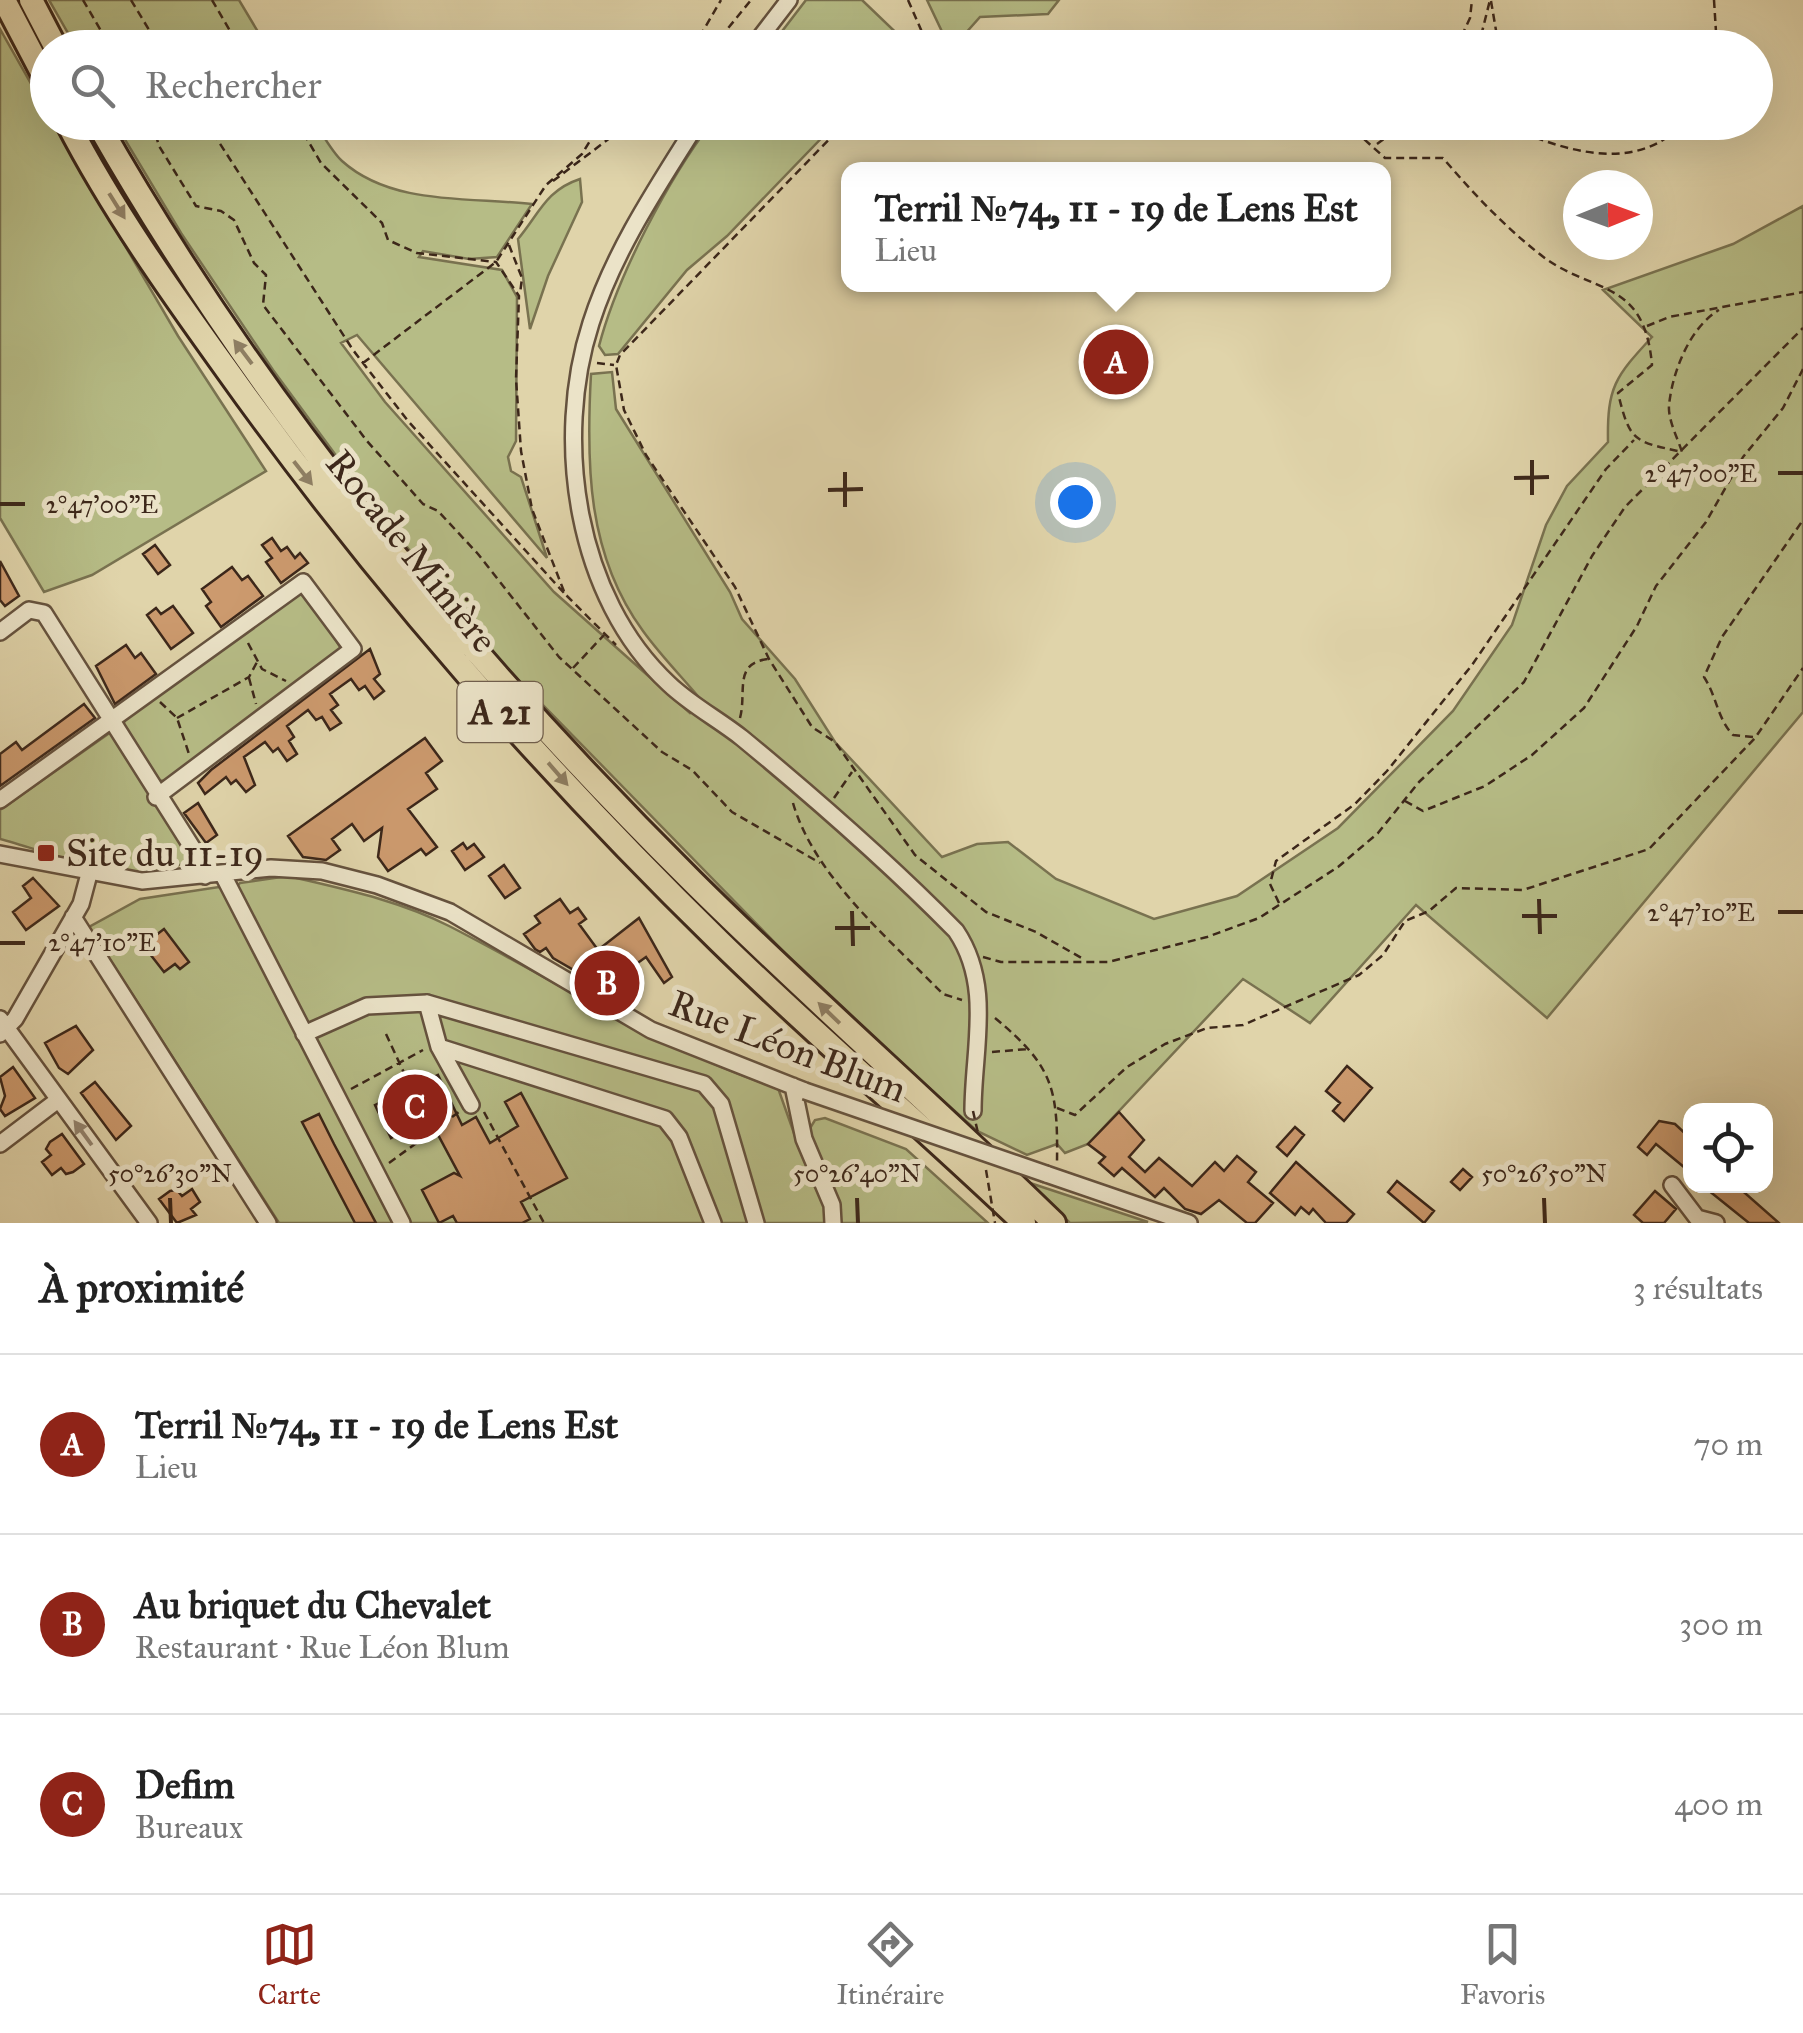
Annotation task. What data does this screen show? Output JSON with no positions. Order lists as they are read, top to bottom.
{
  "streets": {
    "highway": ["Rocade Minière", "A 21"],
    "street": ["Rue Léon Blum"]
  },
  "places": {
    "transit": ["Site du 11-19"]
  },
  "north": "right",
  "page": {
    "search": "Rechercher",
    "popup": ["Terril №74, 11 - 19 de Lens Est", "Lieu"],
    "pins": ["A", "B", "C"],
    "heading": ["À proximité", "3 résultats"],
    "list": [
      {
        "mark": "A",
        "name": "Terril №74, 11 - 19 de Lens Est",
        "note": "Lieu",
        "value": "70 m"
      },
      {
        "mark": "B",
        "name": "Au briquet du Chevalet",
        "note": "Restaurant · Rue Léon Blum",
        "value": "300 m"
      },
      {
        "mark": "C",
        "name": "Defim",
        "note": "Bureaux",
        "value": "400 m"
      }
    ],
    "nav": ["Carte", "Itinéraire", "Favoris"]
  },
  "coordinates": [
    "2°47'00\"E",
    "2°47'10\"E",
    "50°26'30\"N",
    "50°26'40\"N",
    "50°26'50\"N"
  ]
}
